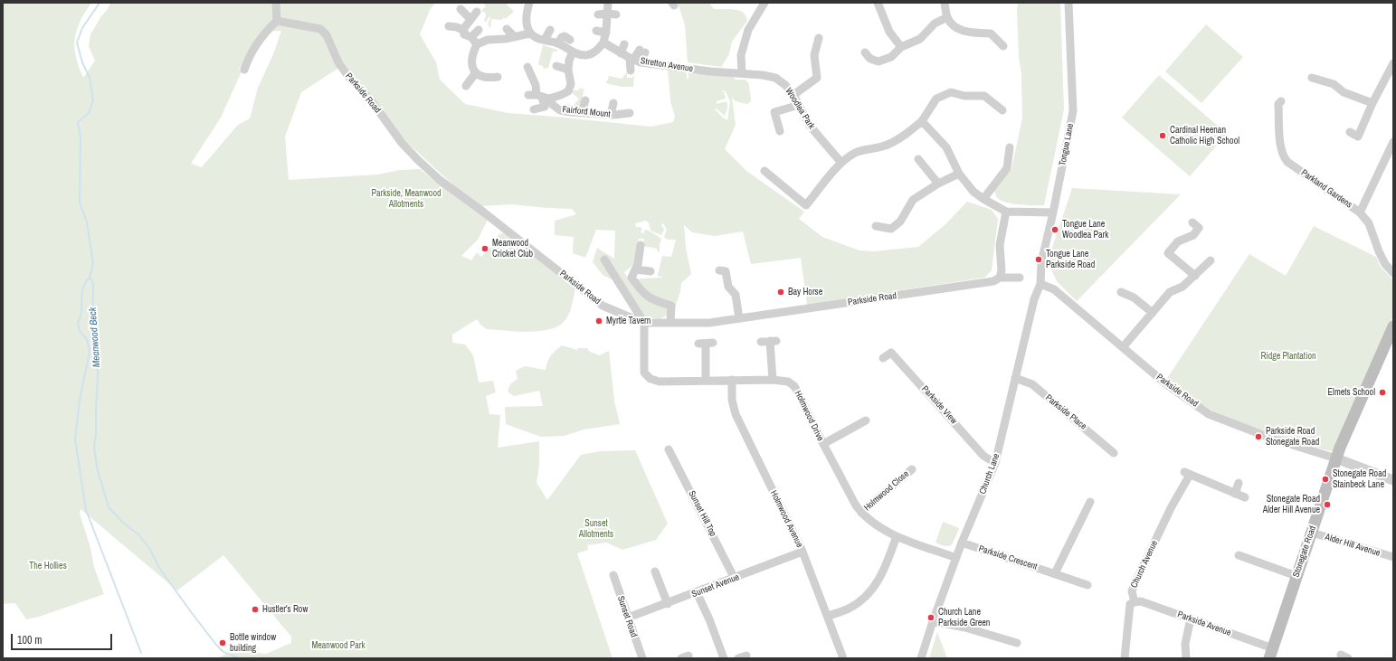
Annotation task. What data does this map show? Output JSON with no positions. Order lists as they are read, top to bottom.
{
  "streets": {
    "main road": ["Stonegate Road"],
    "street": [
      "Stretton Avenue",
      "Parkside Road",
      "Woodlea Park",
      "Fairford Mount",
      "Tongue Lane",
      "Parkland Gardens",
      "Parkside View",
      "Parkside Place",
      "Holmwood Drive",
      "Church Lane",
      "Holmwood Close",
      "Sunset Hill Top",
      "Holmwood Avenue",
      "Alder Hill Avenue",
      "Parkside Crescent",
      "Church Avenue",
      "Sunset Avenue",
      "Sunset Road",
      "Parkside Avenue"
    ]
  },
  "crossings": [
    ["Stretton Avenue", "Woodlea Park"],
    ["Parkside Road", "Tongue Lane"],
    ["Parkside Road", "Holmwood Drive"],
    ["Parkside Road", "Church Lane"],
    ["Parkside Road", "Stonegate Road"],
    ["Tongue Lane", "Church Lane"],
    ["Parkside View", "Church Lane"],
    ["Parkside Place", "Church Lane"],
    ["Holmwood Drive", "Church Lane"],
    ["Holmwood Drive", "Holmwood Close"],
    ["Holmwood Drive", "Holmwood Avenue"],
    ["Church Lane", "Parkside Crescent"],
    ["Sunset Hill Top", "Sunset Avenue"],
    ["Holmwood Avenue", "Sunset Avenue"],
    ["Alder Hill Avenue", "Stonegate Road"],
    ["Stonegate Road", "Parkside Avenue"],
    ["Church Avenue", "Parkside Avenue"],
    ["Sunset Avenue", "Sunset Road"]
  ],
  "water": ["Meanwood Beck"],
  "parks": [
    "Parkside, Meanwood Allotments",
    "Ridge Plantation",
    "Sunset Allotments",
    "The Hollies",
    "Meanwood Park"
  ],
  "places": [
    "Cardinal Heenan Catholic High School",
    "Tongue Lane Woodlea Park",
    "Meanwood Cricket Club",
    "Tongue Lane Parkside Road",
    "Bay Horse",
    "Myrtle Tavern",
    "Elmets School",
    "Parkside Road Stonegate Road",
    "Stonegate Road Stainbeck Lane",
    "Stonegate Road Alder Hill Avenue",
    "Hustler's Row",
    "Church Lane Parkside Green",
    "Bottle window building"
  ],
  "scale_bar": "100 m"
}
